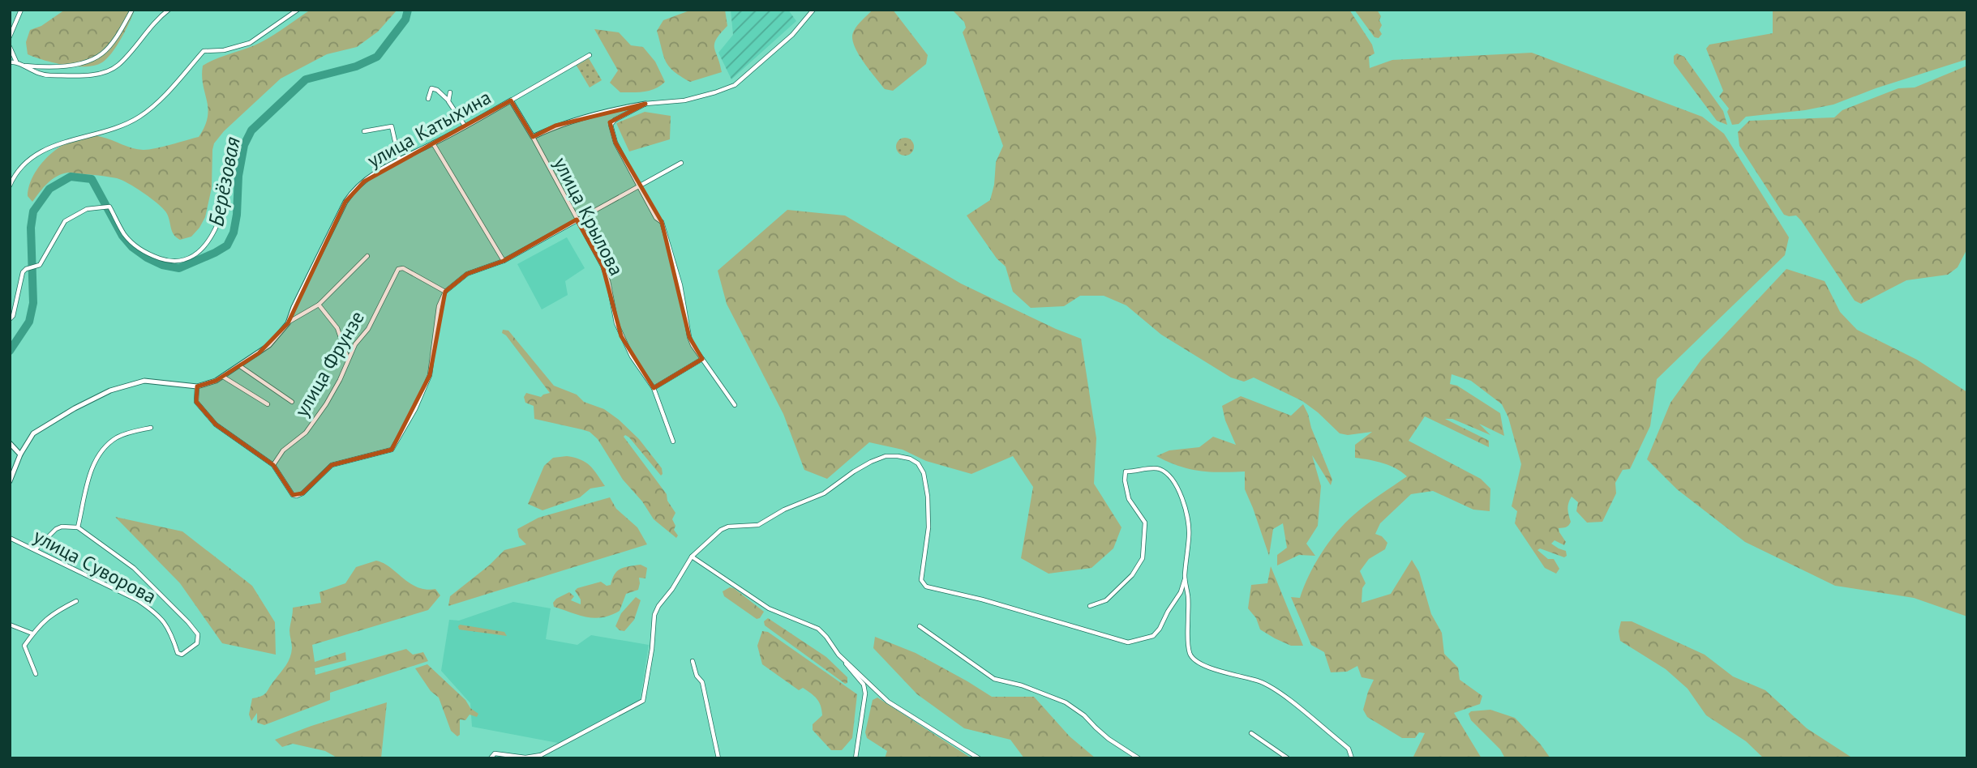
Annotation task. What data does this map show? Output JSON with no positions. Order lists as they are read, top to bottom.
{
  "streets": {
    "street": [
      "улица Катыхина",
      "улица Крылова",
      "улица Фрунзе",
      "улица Суворова"
    ]
  },
  "crossings": [
    ["улица Катыхина", "улица Крылова"]
  ],
  "water": ["Берёзовая"]
}
